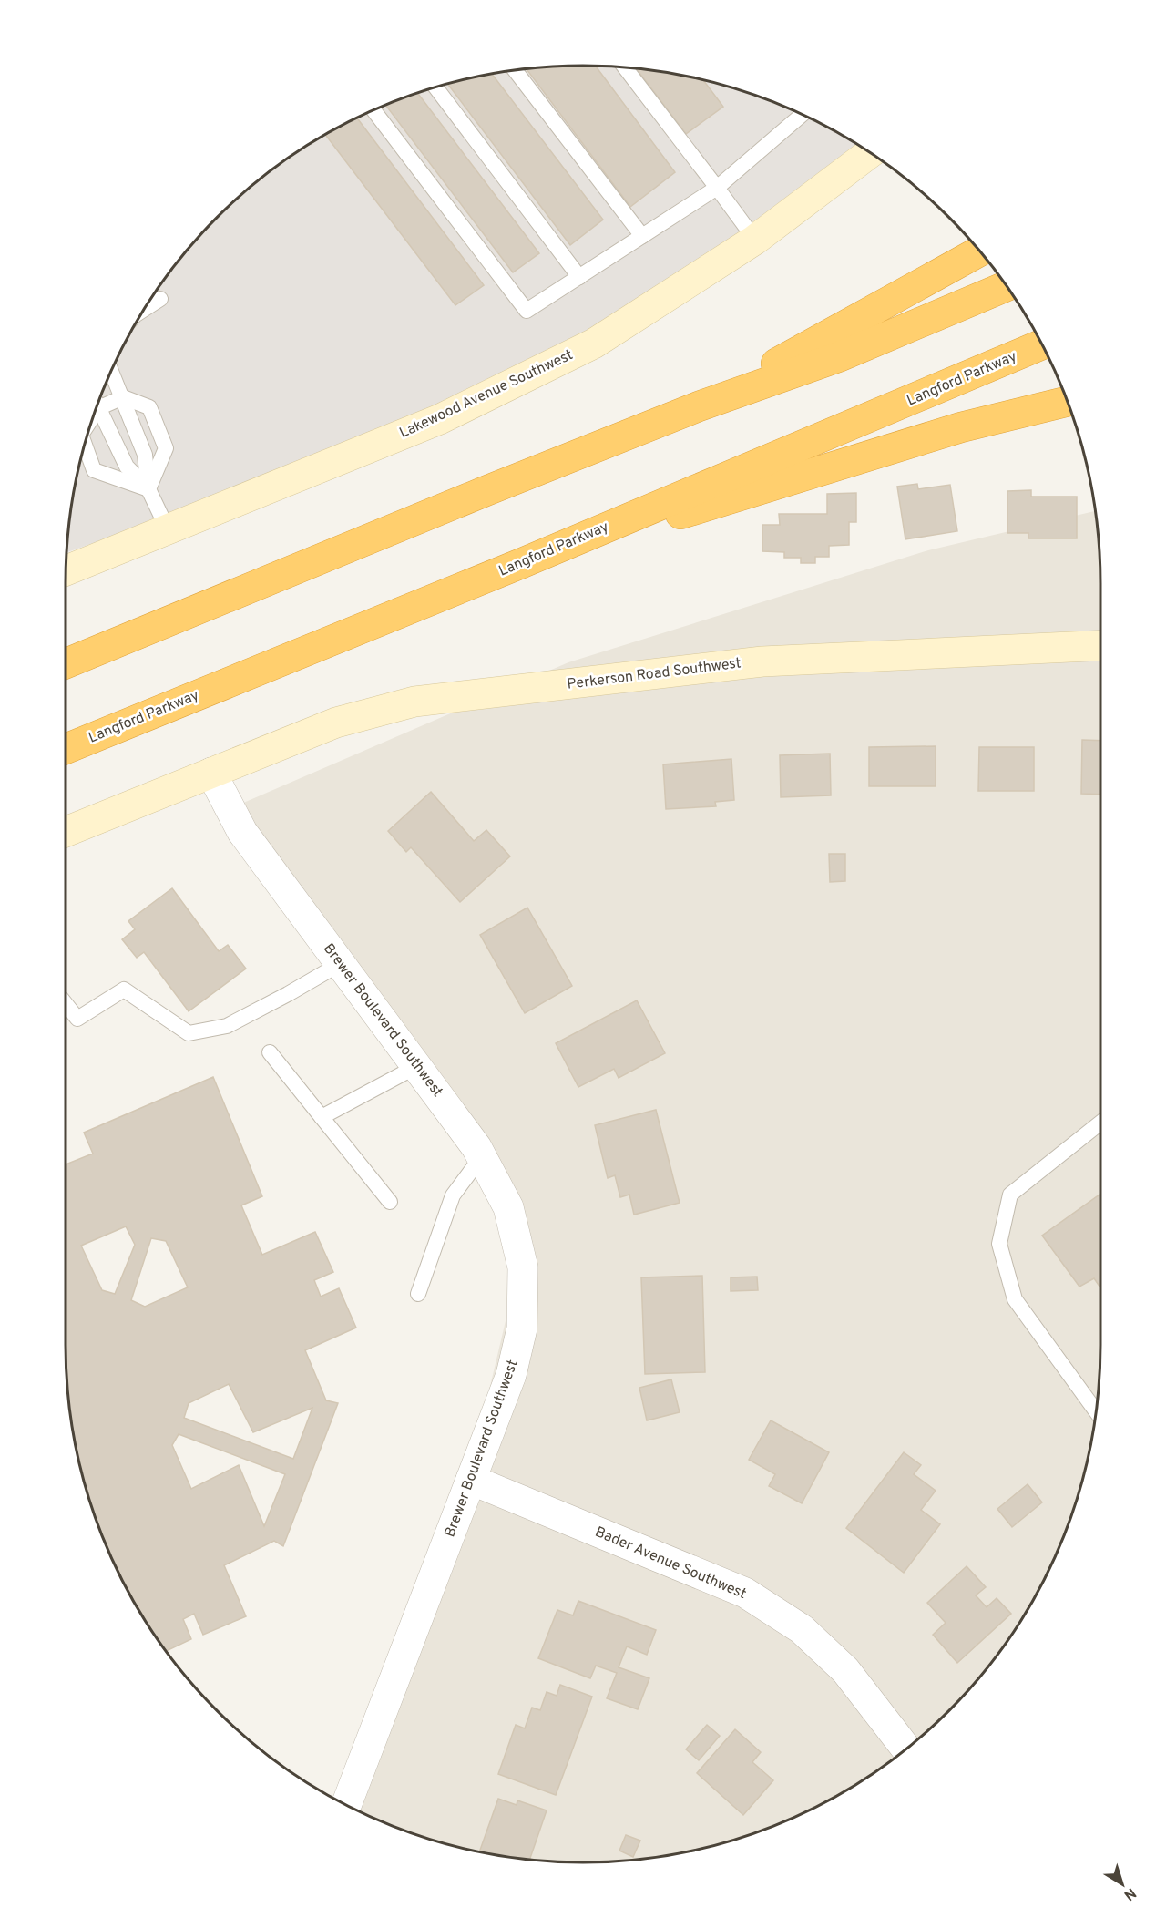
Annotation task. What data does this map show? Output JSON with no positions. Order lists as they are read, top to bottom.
{
  "streets": {
    "highway": ["Langford Parkway"],
    "street": [
      "Lakewood Avenue Southwest",
      "Perkerson Road Southwest",
      "Brewer Boulevard Southwest",
      "Bader Avenue Southwest"
    ]
  },
  "crossings": [
    ["Perkerson Road Southwest", "Brewer Boulevard Southwest"],
    ["Brewer Boulevard Southwest", "Bader Avenue Southwest"]
  ],
  "north": "bottom right"
}
